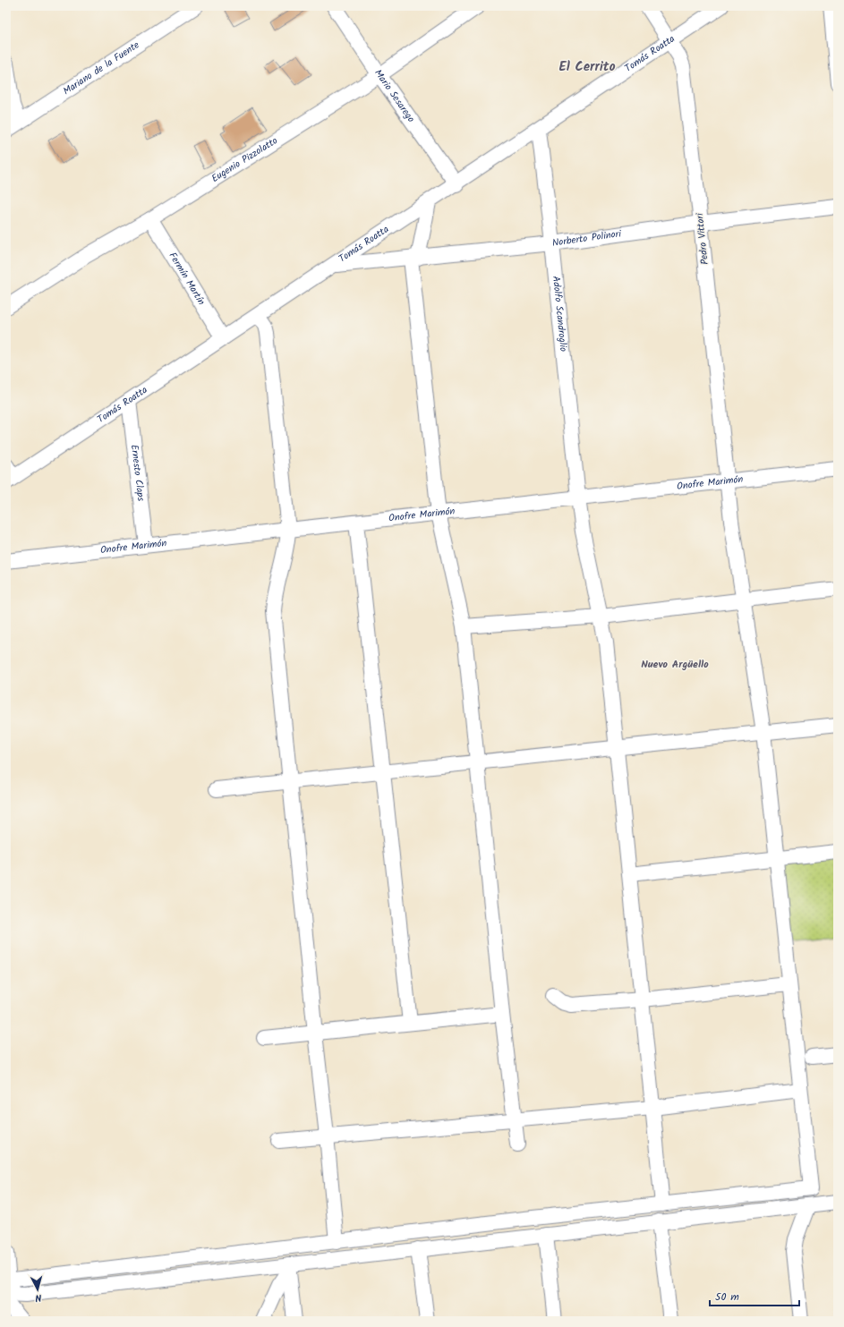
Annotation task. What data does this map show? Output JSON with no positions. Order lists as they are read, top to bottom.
{
  "streets": {
    "street": [
      "Tomás Roatta",
      "Mariano de la Fuente",
      "Mario Sesarego",
      "Eugenio Pizzolatto",
      "Norberto Polinori",
      "Pedro Vittori",
      "Fermín Martín",
      "Adolfo Scandroglio",
      "Ernesto Claps",
      "Onofre Marimón"
    ]
  },
  "crossings": [
    ["Tomás Roatta", "Mario Sesarego"],
    ["Tomás Roatta", "Norberto Polinori"],
    ["Tomás Roatta", "Pedro Vittori"],
    ["Tomás Roatta", "Fermín Martín"],
    ["Tomás Roatta", "Adolfo Scandroglio"],
    ["Tomás Roatta", "Ernesto Claps"],
    ["Mario Sesarego", "Eugenio Pizzolatto"],
    ["Eugenio Pizzolatto", "Fermín Martín"],
    ["Norberto Polinori", "Pedro Vittori"],
    ["Norberto Polinori", "Adolfo Scandroglio"],
    ["Pedro Vittori", "Adolfo Scandroglio"],
    ["Pedro Vittori", "Onofre Marimón"],
    ["Adolfo Scandroglio", "Onofre Marimón"],
    ["Ernesto Claps", "Onofre Marimón"]
  ],
  "districts": ["El Cerrito", "Nuevo Argüello"],
  "scale_bar": "50 m",
  "north": "bottom"
}
